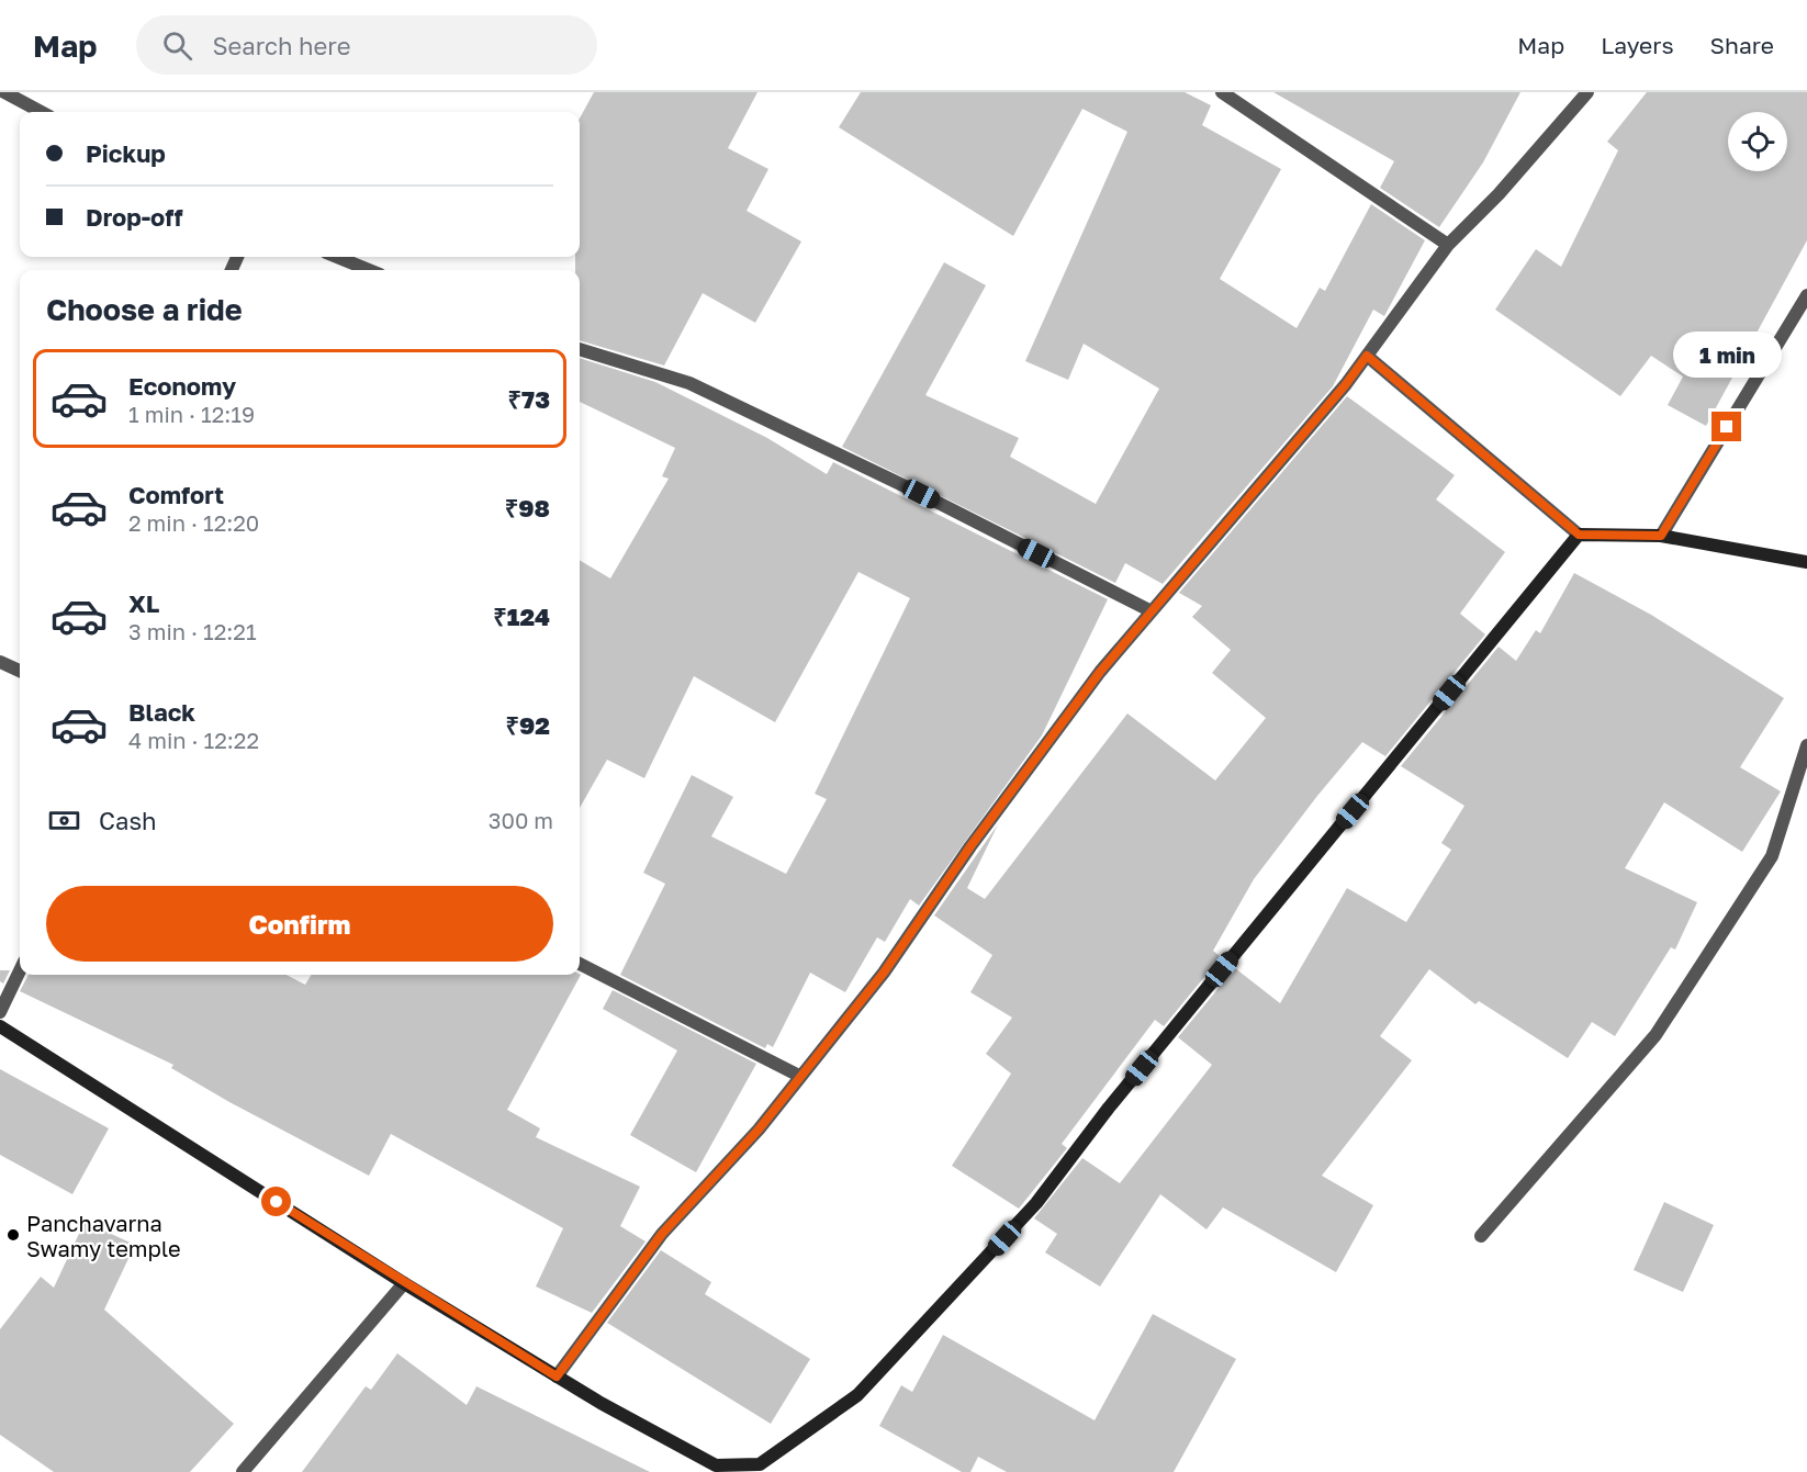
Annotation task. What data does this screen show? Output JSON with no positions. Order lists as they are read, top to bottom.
{
  "places": ["Panchavarna Swamy temple"],
  "page": {
    "header": "Map",
    "search": "Search here",
    "nav": ["Map", "Layers", "Share"],
    "banner": ["Pickup", "Drop-off"],
    "heading": "Choose a ride",
    "bubble": "1 min",
    "list": [
      {
        "name": "Economy",
        "note": "1 min · 12:19",
        "value": "₹73"
      },
      {
        "name": "Comfort",
        "note": "2 min · 12:20",
        "value": "₹98"
      },
      {
        "name": "XL",
        "note": "3 min · 12:21",
        "value": "₹124"
      },
      {
        "name": "Black",
        "note": "4 min · 12:22",
        "value": "₹92"
      }
    ],
    "pay": ["Cash", "300 m"],
    "buttons": "Confirm"
  }
}
